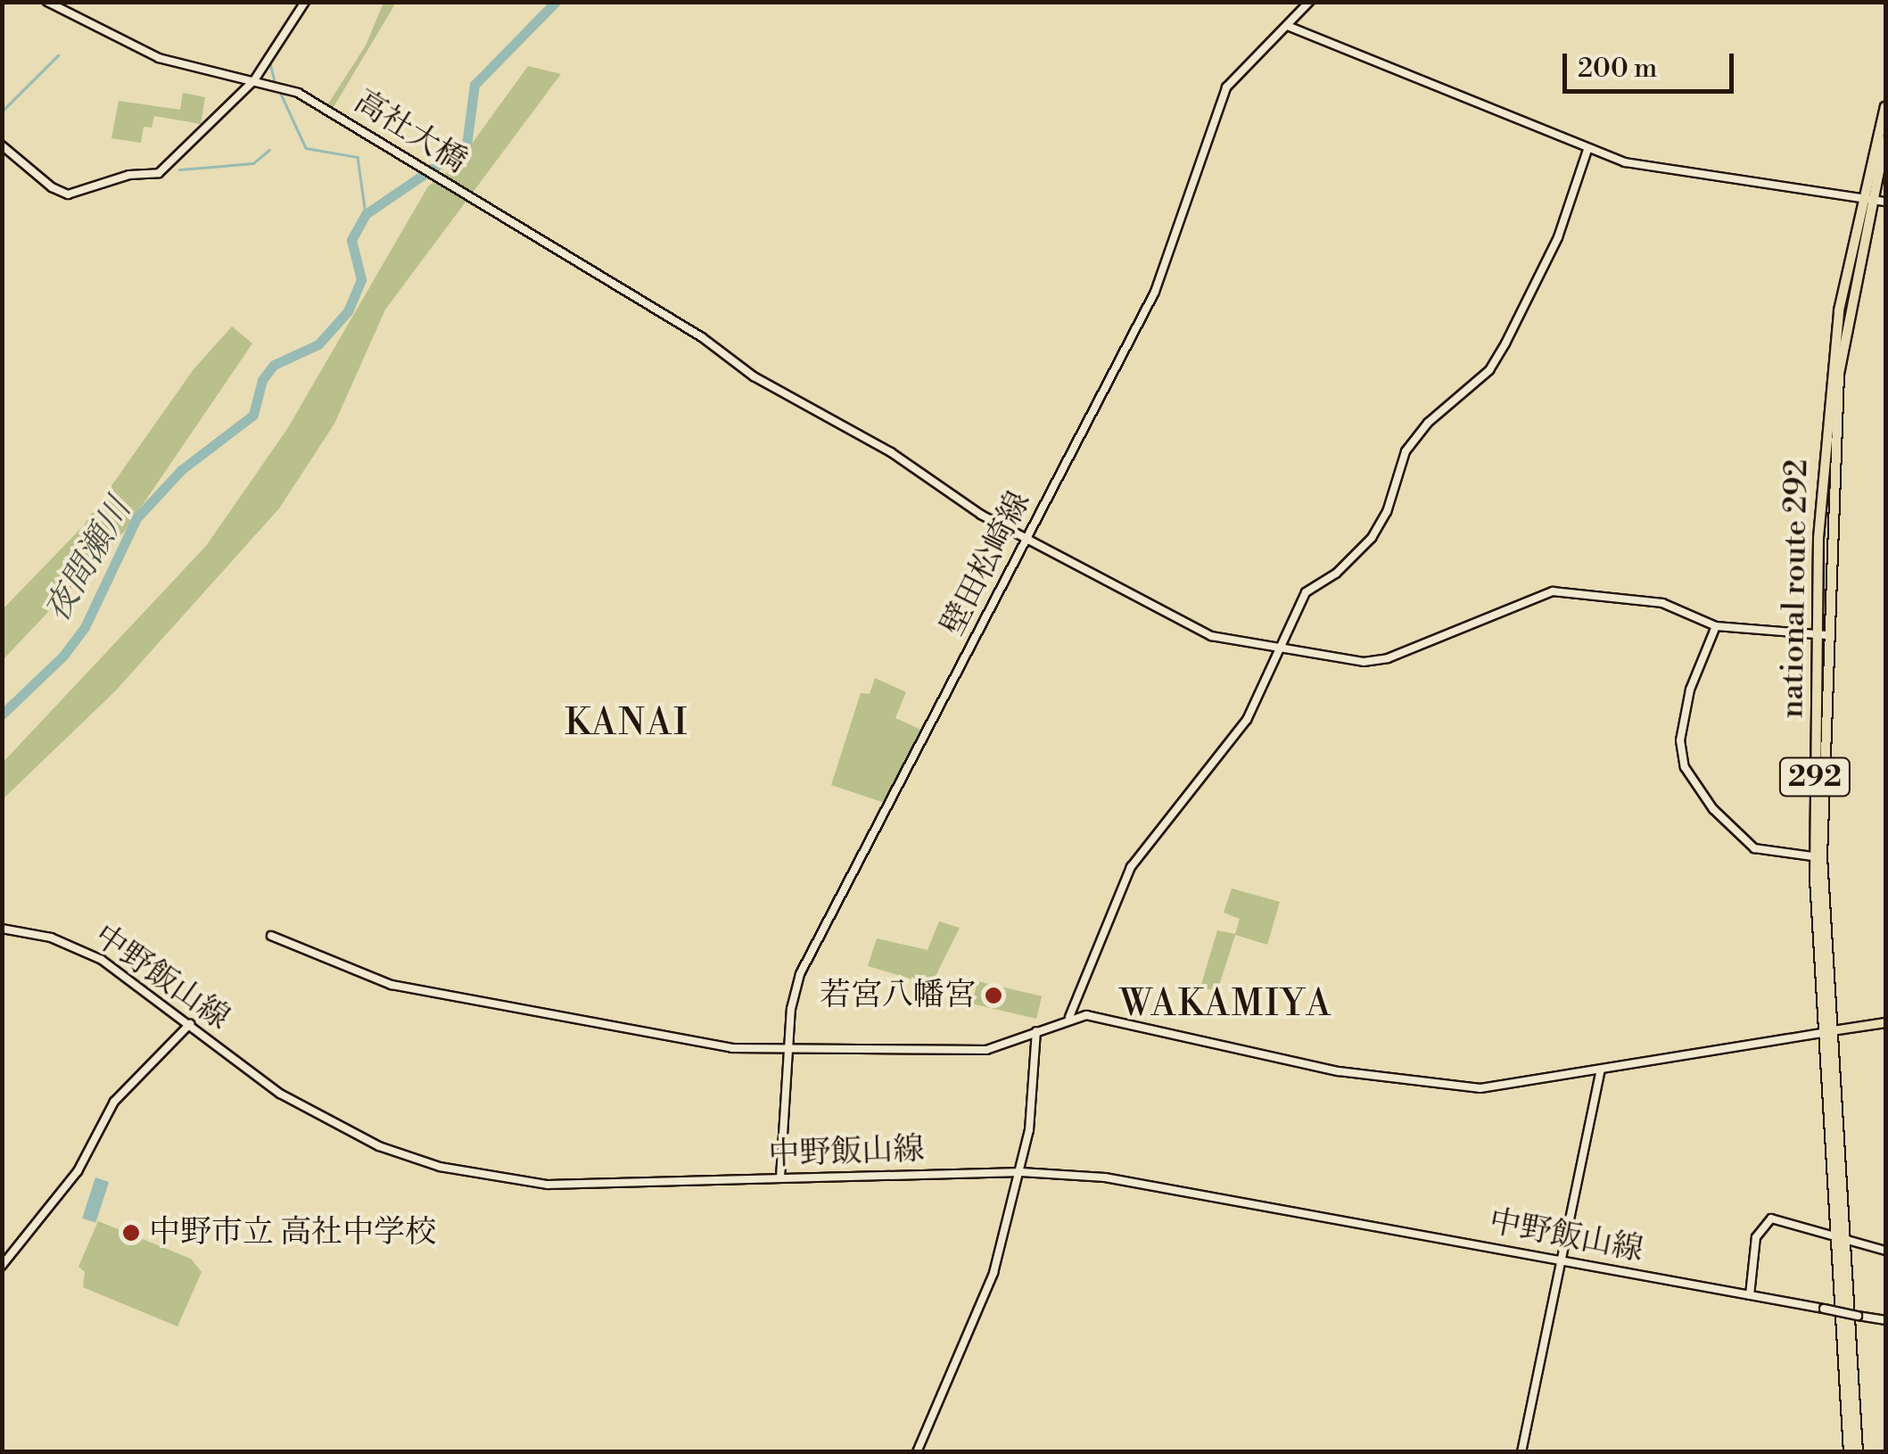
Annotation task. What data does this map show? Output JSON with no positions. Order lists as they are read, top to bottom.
{
  "streets": {
    "highway": ["national route 292", "292"],
    "street": ["高社大橋", "壁田松崎線", "中野飯山線"]
  },
  "crossings": [
    ["高社大橋", "壁田松崎線"],
    ["高社大橋", "national route 292"],
    ["壁田松崎線", "中野飯山線"]
  ],
  "districts": ["KANAI", "WAKAMIYA"],
  "water": ["夜間瀬川"],
  "places": ["若宮八幡宮", "中野市立 高社中学校"],
  "scale_bar": "200 m"
}
